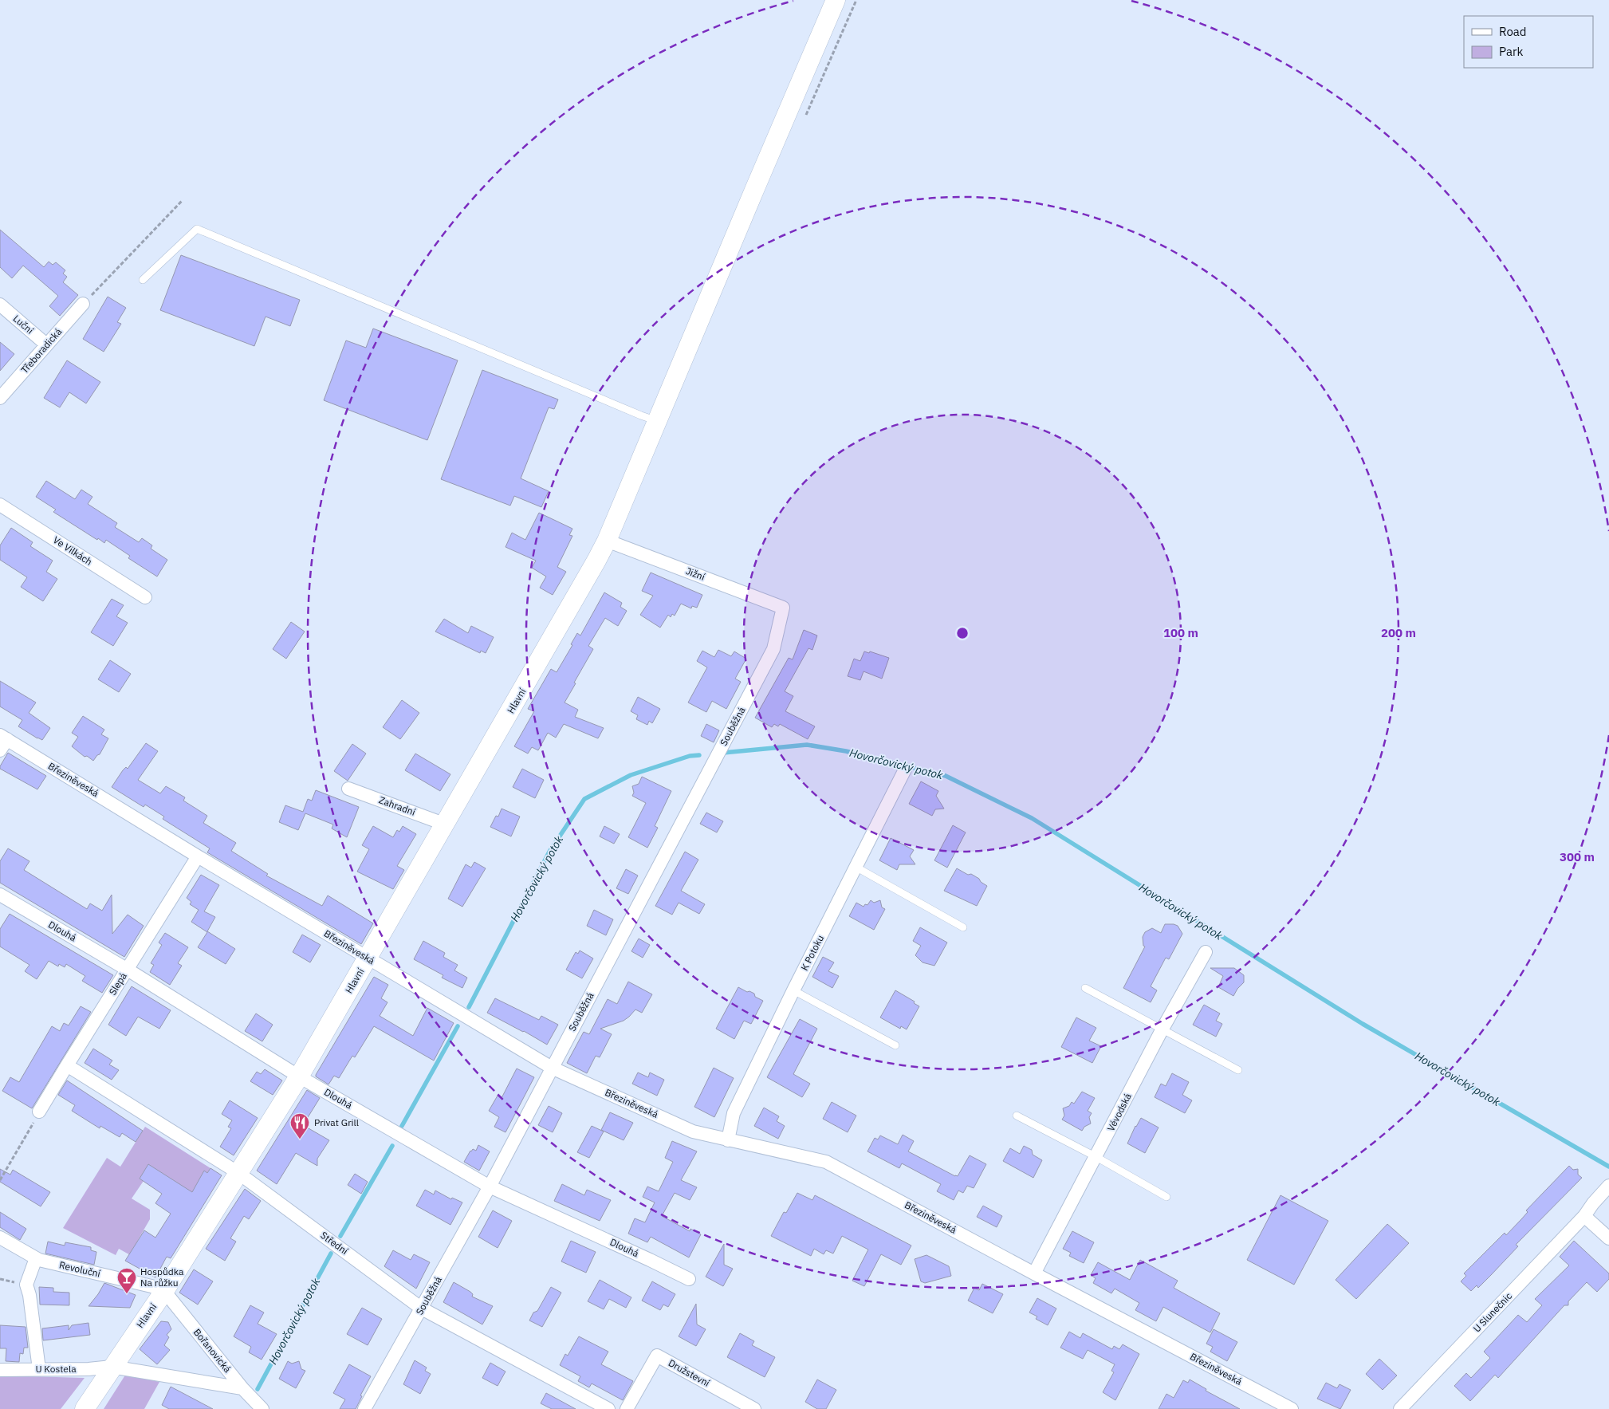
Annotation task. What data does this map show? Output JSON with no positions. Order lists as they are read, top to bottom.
{
  "streets": {
    "street": [
      "Luční",
      "Třeboradická",
      "Ve Vilkách",
      "Jižní",
      "Hlavní",
      "Souběžná",
      "Březiněveská",
      "Zahradní",
      "Dlouhá",
      "K Potoku",
      "Slepá",
      "Vévodská",
      "Střední",
      "Revoluční",
      "U Slunečnic",
      "Bořanovická",
      "U Kostela",
      "Družstevní"
    ]
  },
  "crossings": [
    ["Luční", "Třeboradická"],
    ["Jižní", "Hlavní"],
    ["Jižní", "Souběžná"],
    ["Hlavní", "Březiněveská"],
    ["Hlavní", "Zahradní"],
    ["Hlavní", "Dlouhá"],
    ["Hlavní", "Střední"],
    ["Hlavní", "Revoluční"],
    ["Hlavní", "Bořanovická"],
    ["Hlavní", "U Kostela"],
    ["Souběžná", "Březiněveská"],
    ["Souběžná", "Dlouhá"],
    ["Souběžná", "Střední"],
    ["Březiněveská", "K Potoku"],
    ["Březiněveská", "Slepá"],
    ["Březiněveská", "Vévodská"],
    ["Dlouhá", "Slepá"],
    ["Slepá", "Střední"],
    ["Revoluční", "Bořanovická"],
    ["Bořanovická", "U Kostela"]
  ],
  "water": ["Hovorčovický potok"],
  "places": {
    "restaurant": ["Privat Grill"],
    "bar": ["Hospůdka Na růžku"]
  },
  "legend": ["Road", "Park"],
  "rings": ["100 m", "200 m", "300 m"]
}
